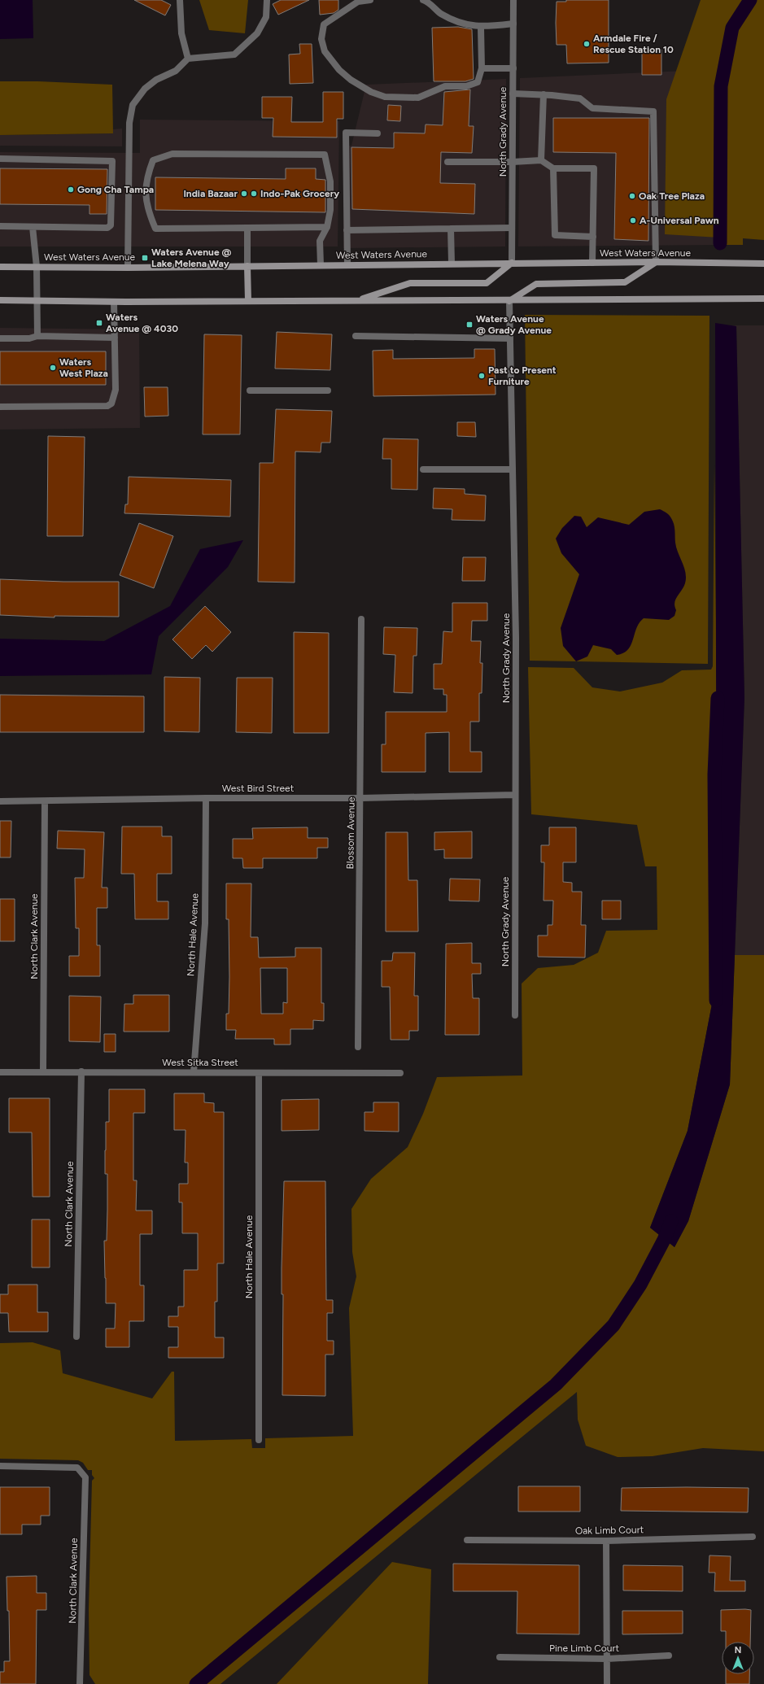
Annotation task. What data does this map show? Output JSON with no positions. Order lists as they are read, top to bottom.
{
  "streets": {
    "main road": ["West Waters Avenue"],
    "street": [
      "North Grady Avenue",
      "West Bird Street",
      "Blossom Avenue",
      "North Hale Avenue",
      "North Clark Avenue",
      "West Sitka Street",
      "Oak Limb Court",
      "Pine Limb Court"
    ]
  },
  "crossings": [
    ["North Grady Avenue", "West Waters Avenue"],
    ["North Grady Avenue", "West Bird Street"],
    ["West Bird Street", "Blossom Avenue"],
    ["West Bird Street", "North Hale Avenue"],
    ["West Bird Street", "North Clark Avenue"],
    ["North Hale Avenue", "West Sitka Street"],
    ["North Clark Avenue", "West Sitka Street"]
  ],
  "places": {
    "other": [
      "Armdale Fire / Rescue Station 10",
      "Gong Cha Tampa",
      "India Bazaar",
      "Indo-Pak Grocery",
      "Oak Tree Plaza",
      "A-Universal Pawn",
      "Waters West Plaza",
      "Past to Present Furniture"
    ],
    "transit": ["Waters Avenue @ Lake Melena Way", "Waters Avenue @ 4030", "Waters Avenue @ Grady Avenue"]
  },
  "north": "top"
}
